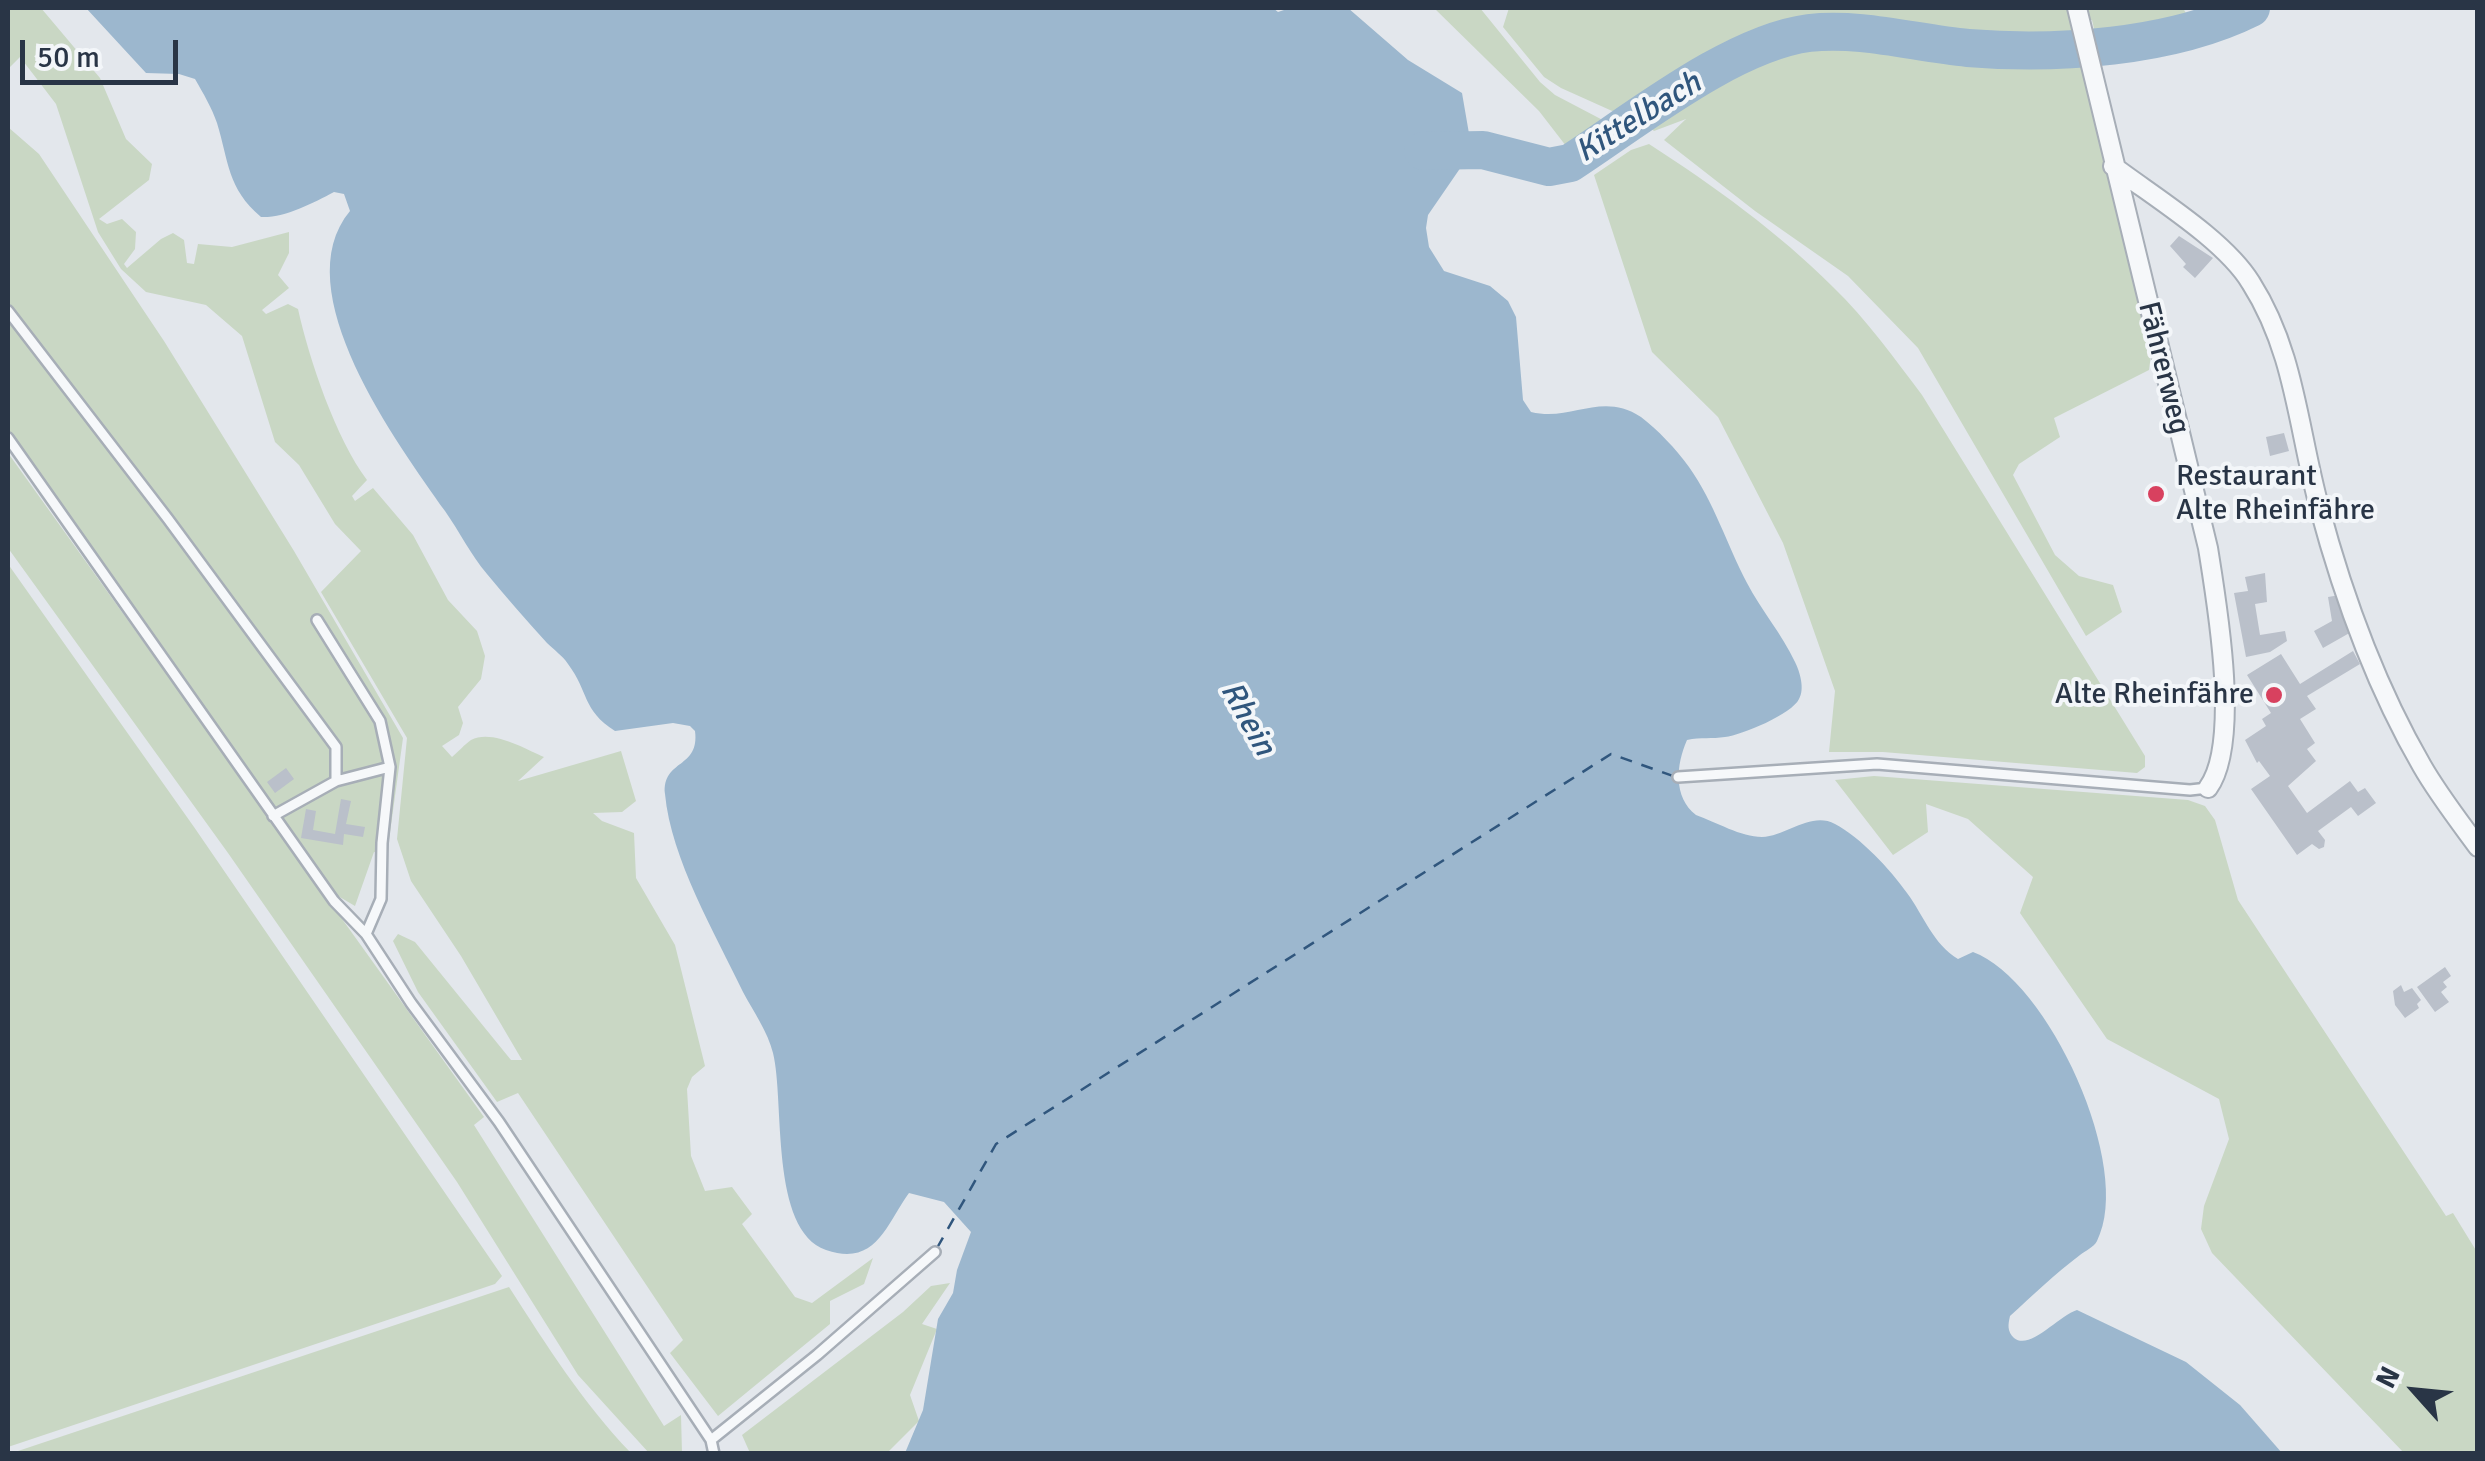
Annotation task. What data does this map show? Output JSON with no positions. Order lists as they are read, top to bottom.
{
  "streets": {
    "street": ["Fährerweg"]
  },
  "water": ["Kittelbach", "Rhein"],
  "places": ["Restaurant Alte Rheinfähre", "Alte Rheinfähre"],
  "scale_bar": "50 m",
  "north": "top left"
}
